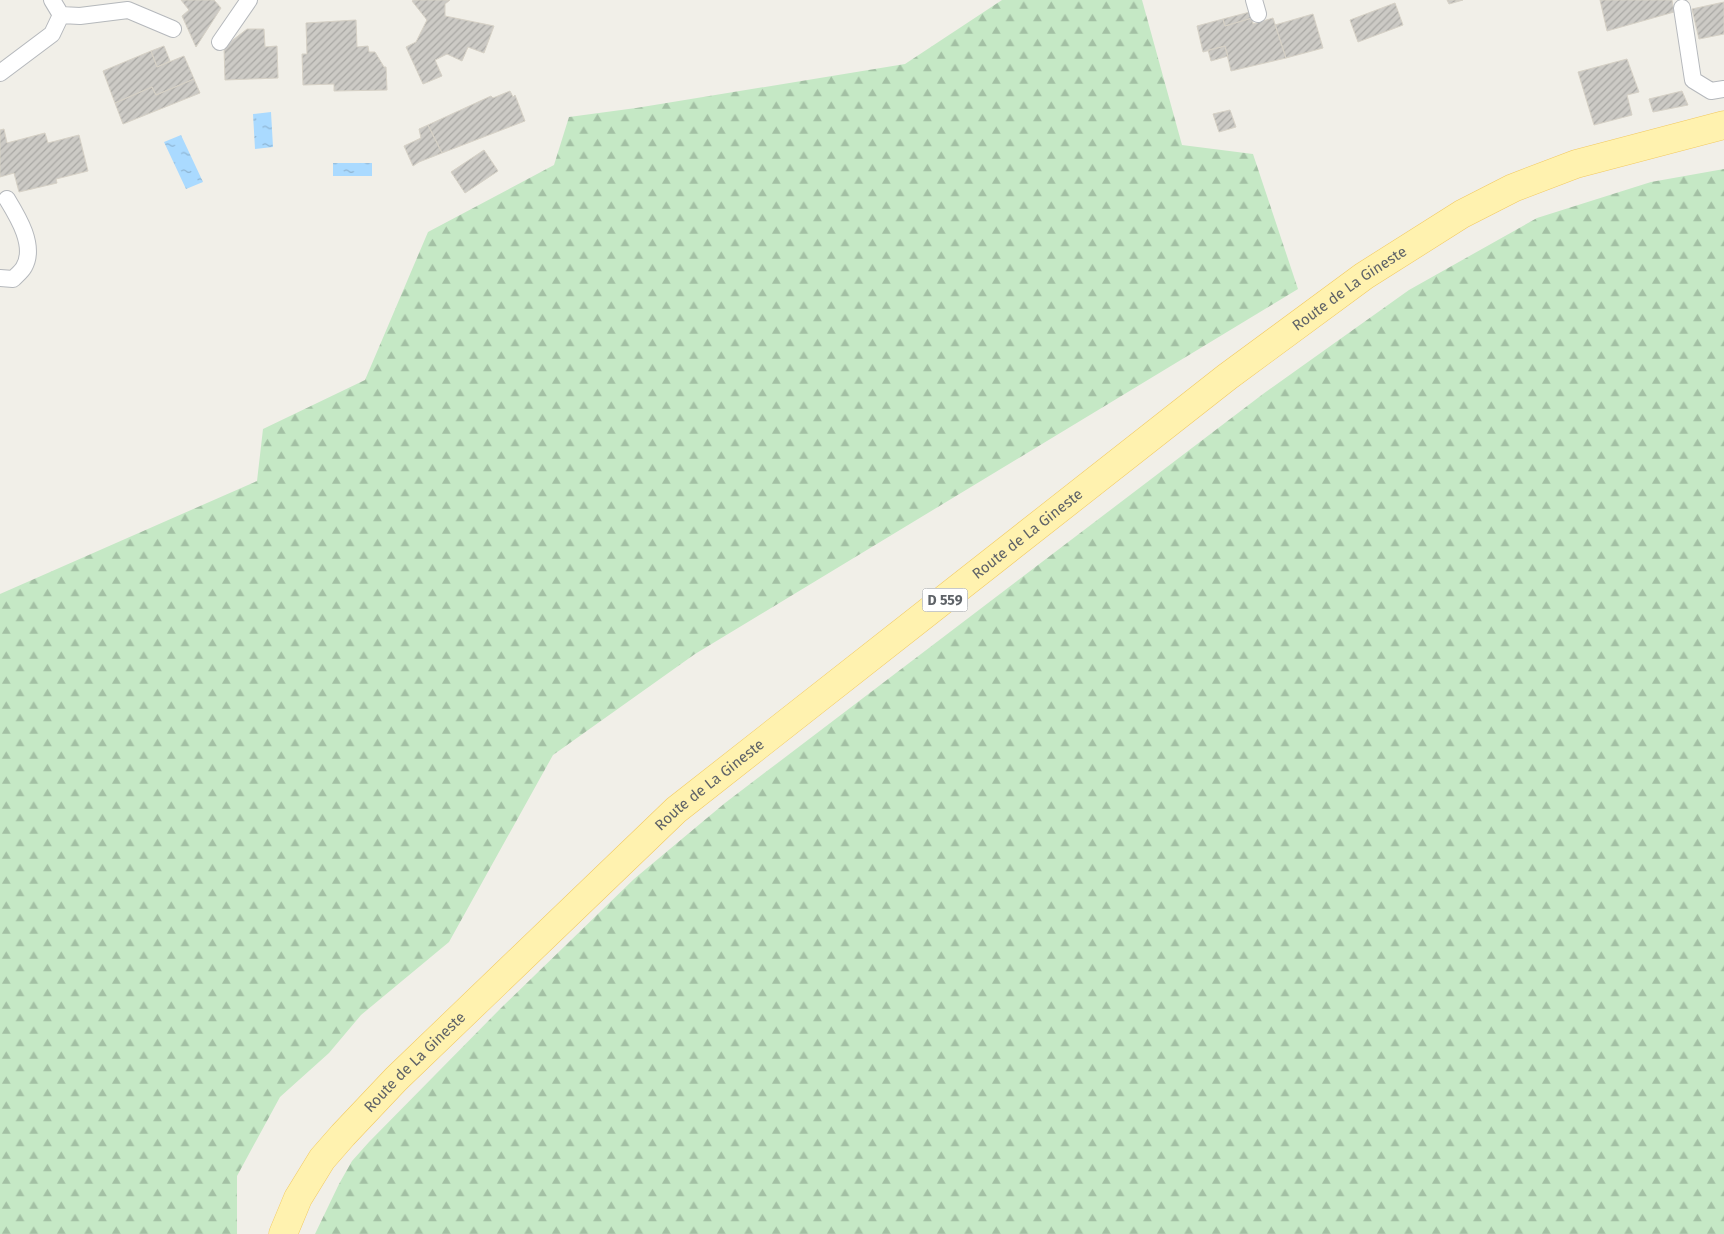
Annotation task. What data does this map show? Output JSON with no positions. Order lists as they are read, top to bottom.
{
  "streets": {
    "main road": ["Route de La Gineste", "D 559"]
  }
}
